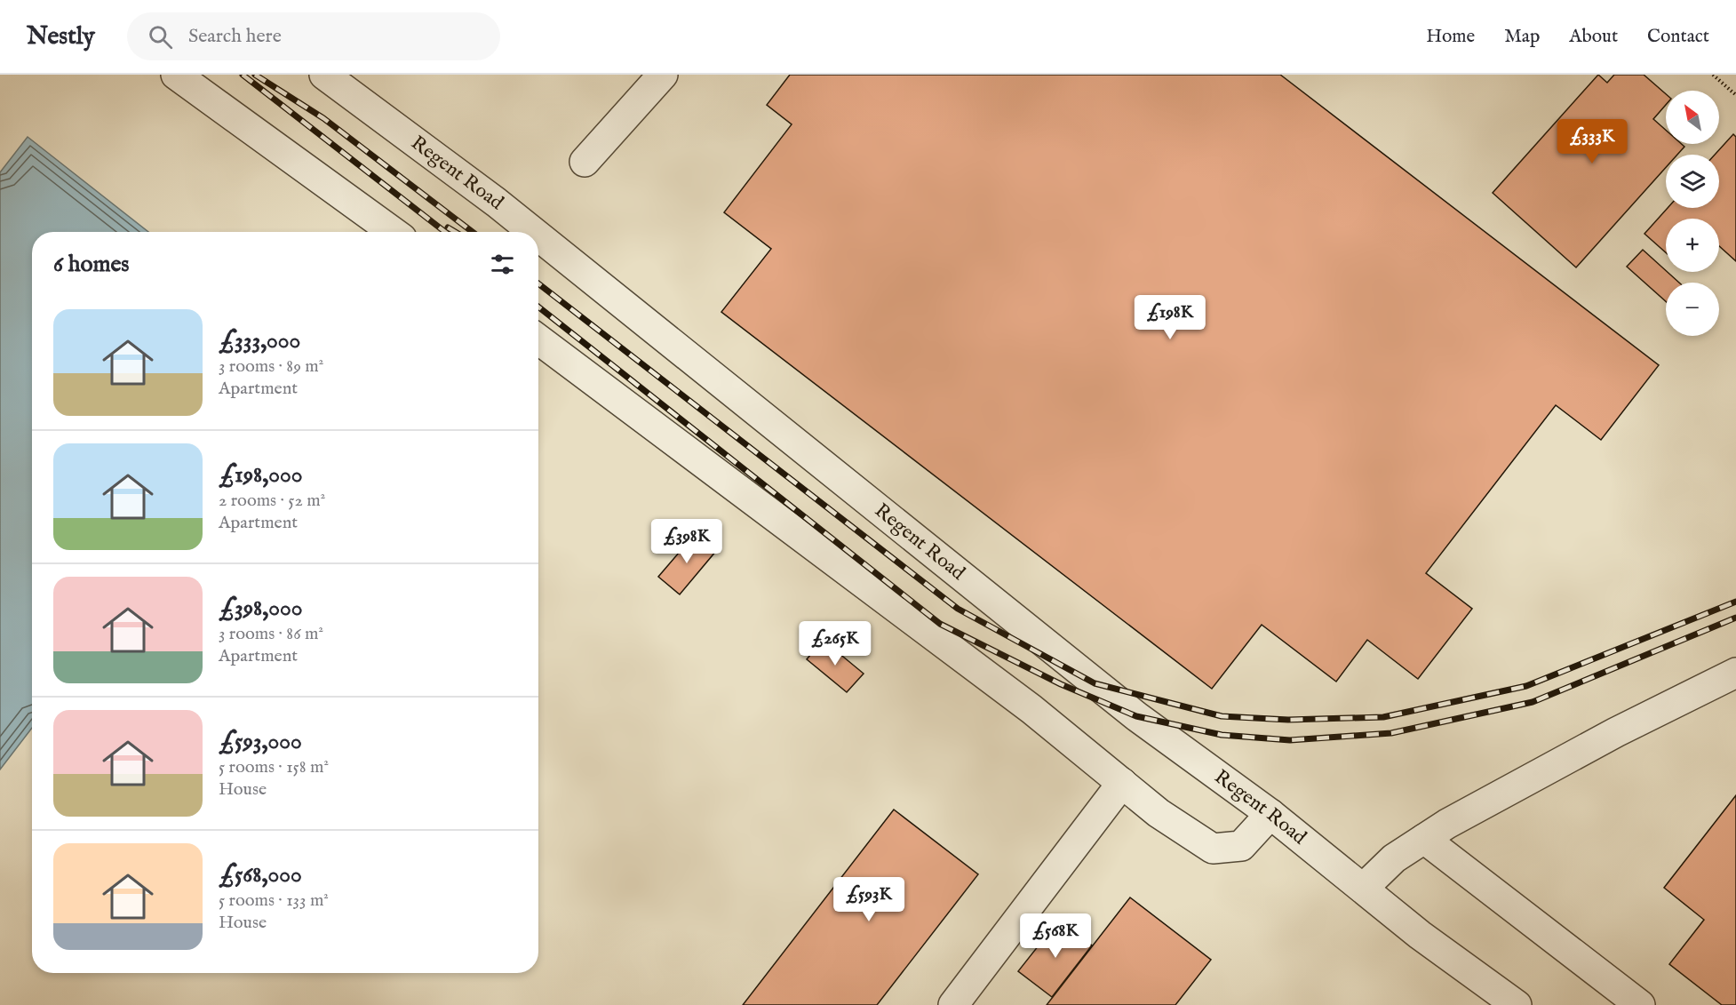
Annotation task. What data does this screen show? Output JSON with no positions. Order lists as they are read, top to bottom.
{
  "streets": {
    "street": ["Regent Road"]
  },
  "north": "top left",
  "page": {
    "header": "Nestly",
    "search": "Search here",
    "nav": [
      "Home",
      "Map",
      "About",
      "Contact"
    ],
    "map_buttons": ["+", "−"],
    "price": [
      "£333K",
      "£198K",
      "£398K",
      "£265K",
      "£593K",
      "£568K"
    ],
    "heading": "6 homes",
    "list": [
      {
        "name": "£333,000",
        "note": "3 rooms · 89 m² · Apartment"
      },
      {
        "name": "£198,000",
        "note": "2 rooms · 52 m² · Apartment"
      },
      {
        "name": "£398,000",
        "note": "3 rooms · 86 m² · Apartment"
      },
      {
        "name": "£593,000",
        "note": "5 rooms · 158 m² · House"
      },
      {
        "name": "£568,000",
        "note": "5 rooms · 133 m² · House"
      }
    ]
  }
}
